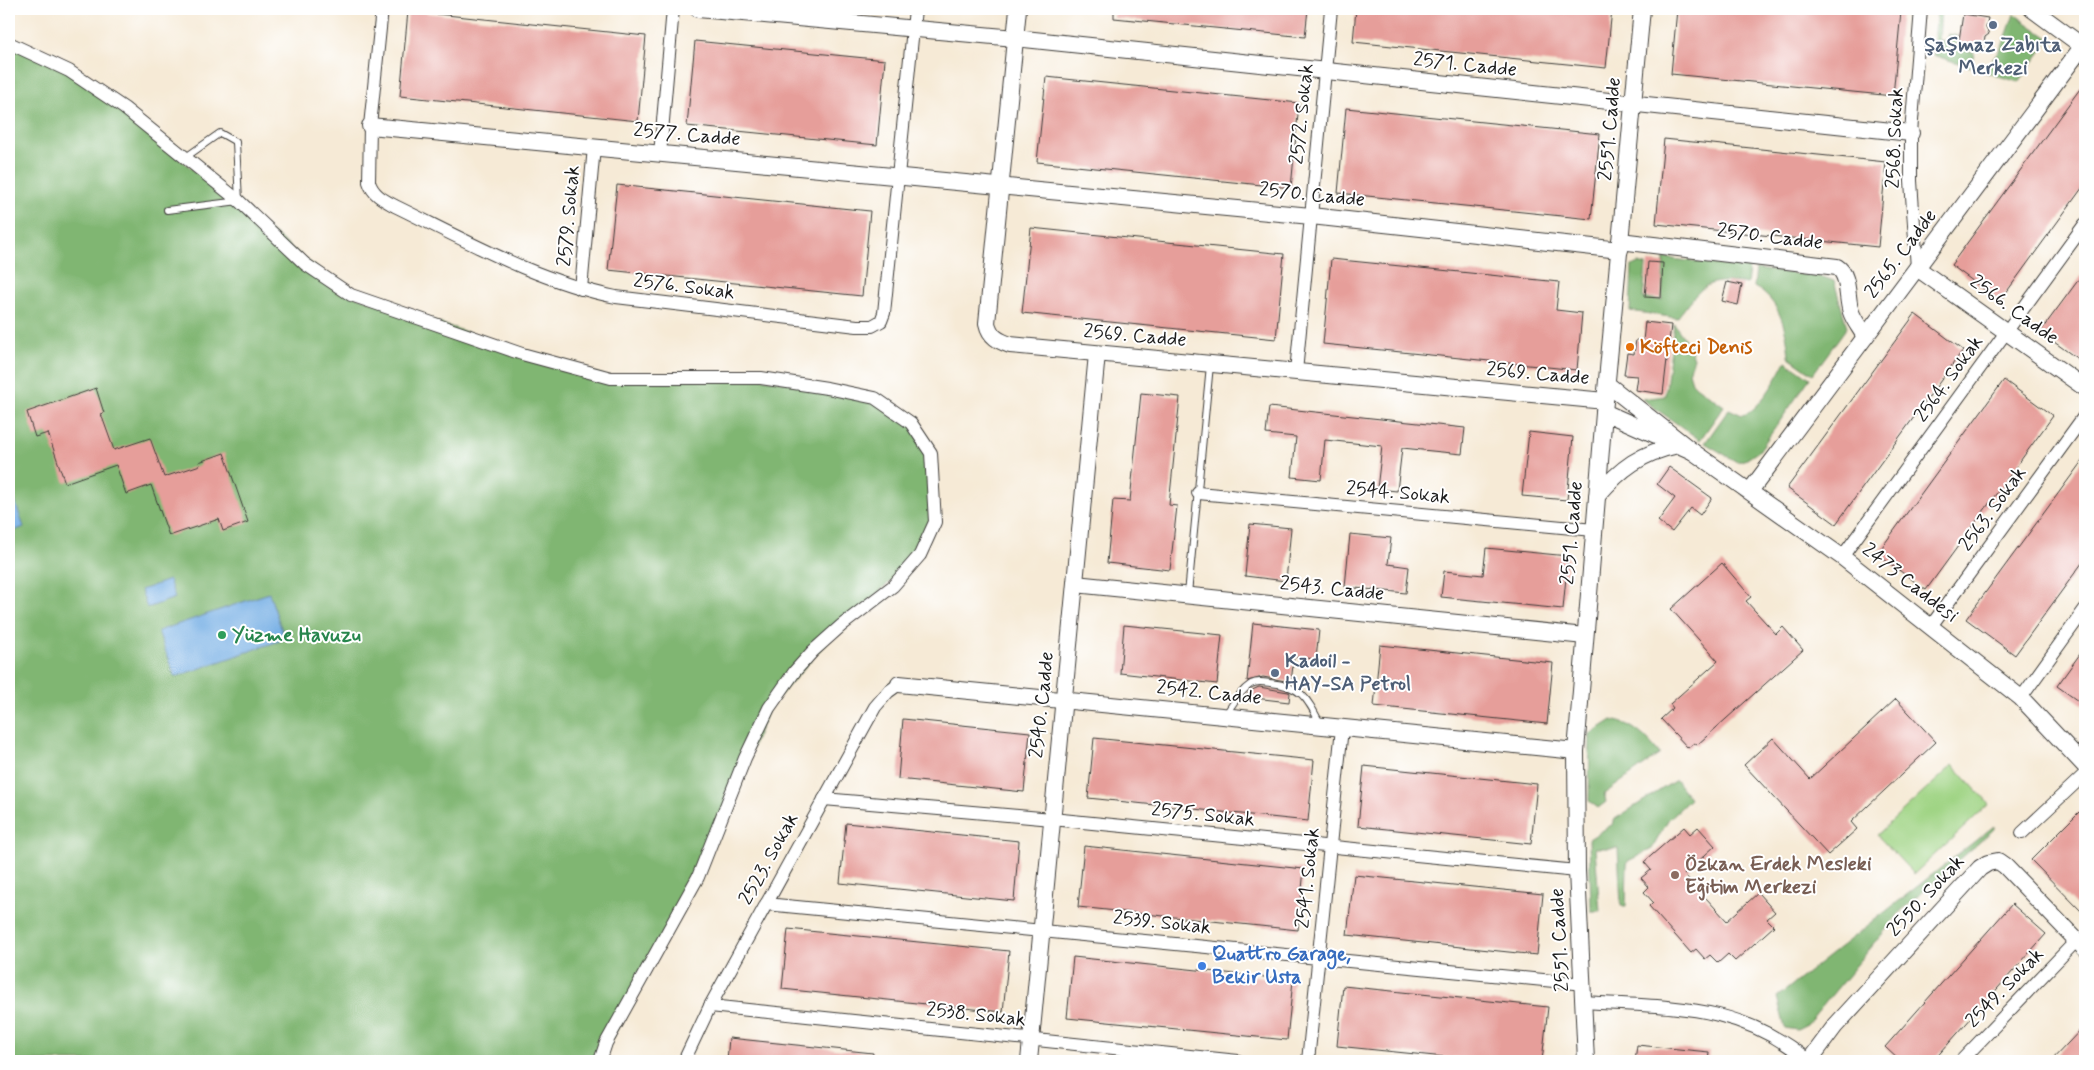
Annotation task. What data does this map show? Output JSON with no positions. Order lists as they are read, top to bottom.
{
  "streets": {
    "street": [
      "2571. Cadde",
      "2572. Sokak",
      "2551. Cadde",
      "2577. Cadde",
      "2568. Sokak",
      "2570. Cadde",
      "2579. Sokak",
      "2565. Cadde",
      "2576. Sokak",
      "2566. Cadde",
      "2569. Cadde",
      "2564. Sokak",
      "2544. Sokak",
      "2563. Sokak",
      "2473 Caddesi",
      "2543. Cadde",
      "2542. Cadde",
      "2540. Cadde",
      "2575. Sokak",
      "2523. Sokak",
      "2541. Sokak",
      "2550. Sokak",
      "2539. Sokak",
      "2549. Sokak",
      "2538. Sokak"
    ]
  },
  "crossings": [
    ["2571. Cadde", "2572. Sokak"],
    ["2571. Cadde", "2551. Cadde"],
    ["2571. Cadde", "2568. Sokak"],
    ["2571. Cadde", "2576. Sokak"],
    ["2571. Cadde", "2569. Cadde"],
    ["2572. Sokak", "2570. Cadde"],
    ["2572. Sokak", "2569. Cadde"],
    ["2551. Cadde", "2570. Cadde"],
    ["2551. Cadde", "2569. Cadde"],
    ["2551. Cadde", "2544. Sokak"],
    ["2551. Cadde", "2543. Cadde"],
    ["2551. Cadde", "2542. Cadde"],
    ["2551. Cadde", "2575. Sokak"],
    ["2551. Cadde", "2550. Sokak"],
    ["2551. Cadde", "2539. Sokak"],
    ["2577. Cadde", "2570. Cadde"],
    ["2577. Cadde", "2579. Sokak"],
    ["2577. Cadde", "2576. Sokak"],
    ["2577. Cadde", "2569. Cadde"],
    ["2568. Sokak", "2565. Cadde"],
    ["2568. Sokak", "2566. Cadde"],
    ["2570. Cadde", "2565. Cadde"],
    ["2570. Cadde", "2569. Cadde"],
    ["2579. Sokak", "2576. Sokak"],
    ["2565. Cadde", "2566. Cadde"],
    ["2565. Cadde", "2473 Caddesi"],
    ["2566. Cadde", "2564. Sokak"],
    ["2569. Cadde", "2473 Caddesi"],
    ["2569. Cadde", "2540. Cadde"],
    ["2564. Sokak", "2473 Caddesi"],
    ["2563. Sokak", "2473 Caddesi"],
    ["2543. Cadde", "2540. Cadde"],
    ["2542. Cadde", "2540. Cadde"],
    ["2542. Cadde", "2523. Sokak"],
    ["2542. Cadde", "2541. Sokak"],
    ["2540. Cadde", "2575. Sokak"],
    ["2540. Cadde", "2539. Sokak"],
    ["2540. Cadde", "2538. Sokak"],
    ["2575. Sokak", "2523. Sokak"],
    ["2575. Sokak", "2541. Sokak"],
    ["2523. Sokak", "2539. Sokak"],
    ["2523. Sokak", "2538. Sokak"],
    ["2541. Sokak", "2539. Sokak"],
    ["2550. Sokak", "2549. Sokak"]
  ],
  "places": [
    "Şaşmaz Zabıta Merkezi",
    "Köfteci Denis",
    "Yüzme Havuzu",
    "Kadoil - HAY-SA Petrol",
    "Özkan Erdek Mesleki Eğitim Merkezi",
    "Quattro Garage, Bekir Usta"
  ]
}
